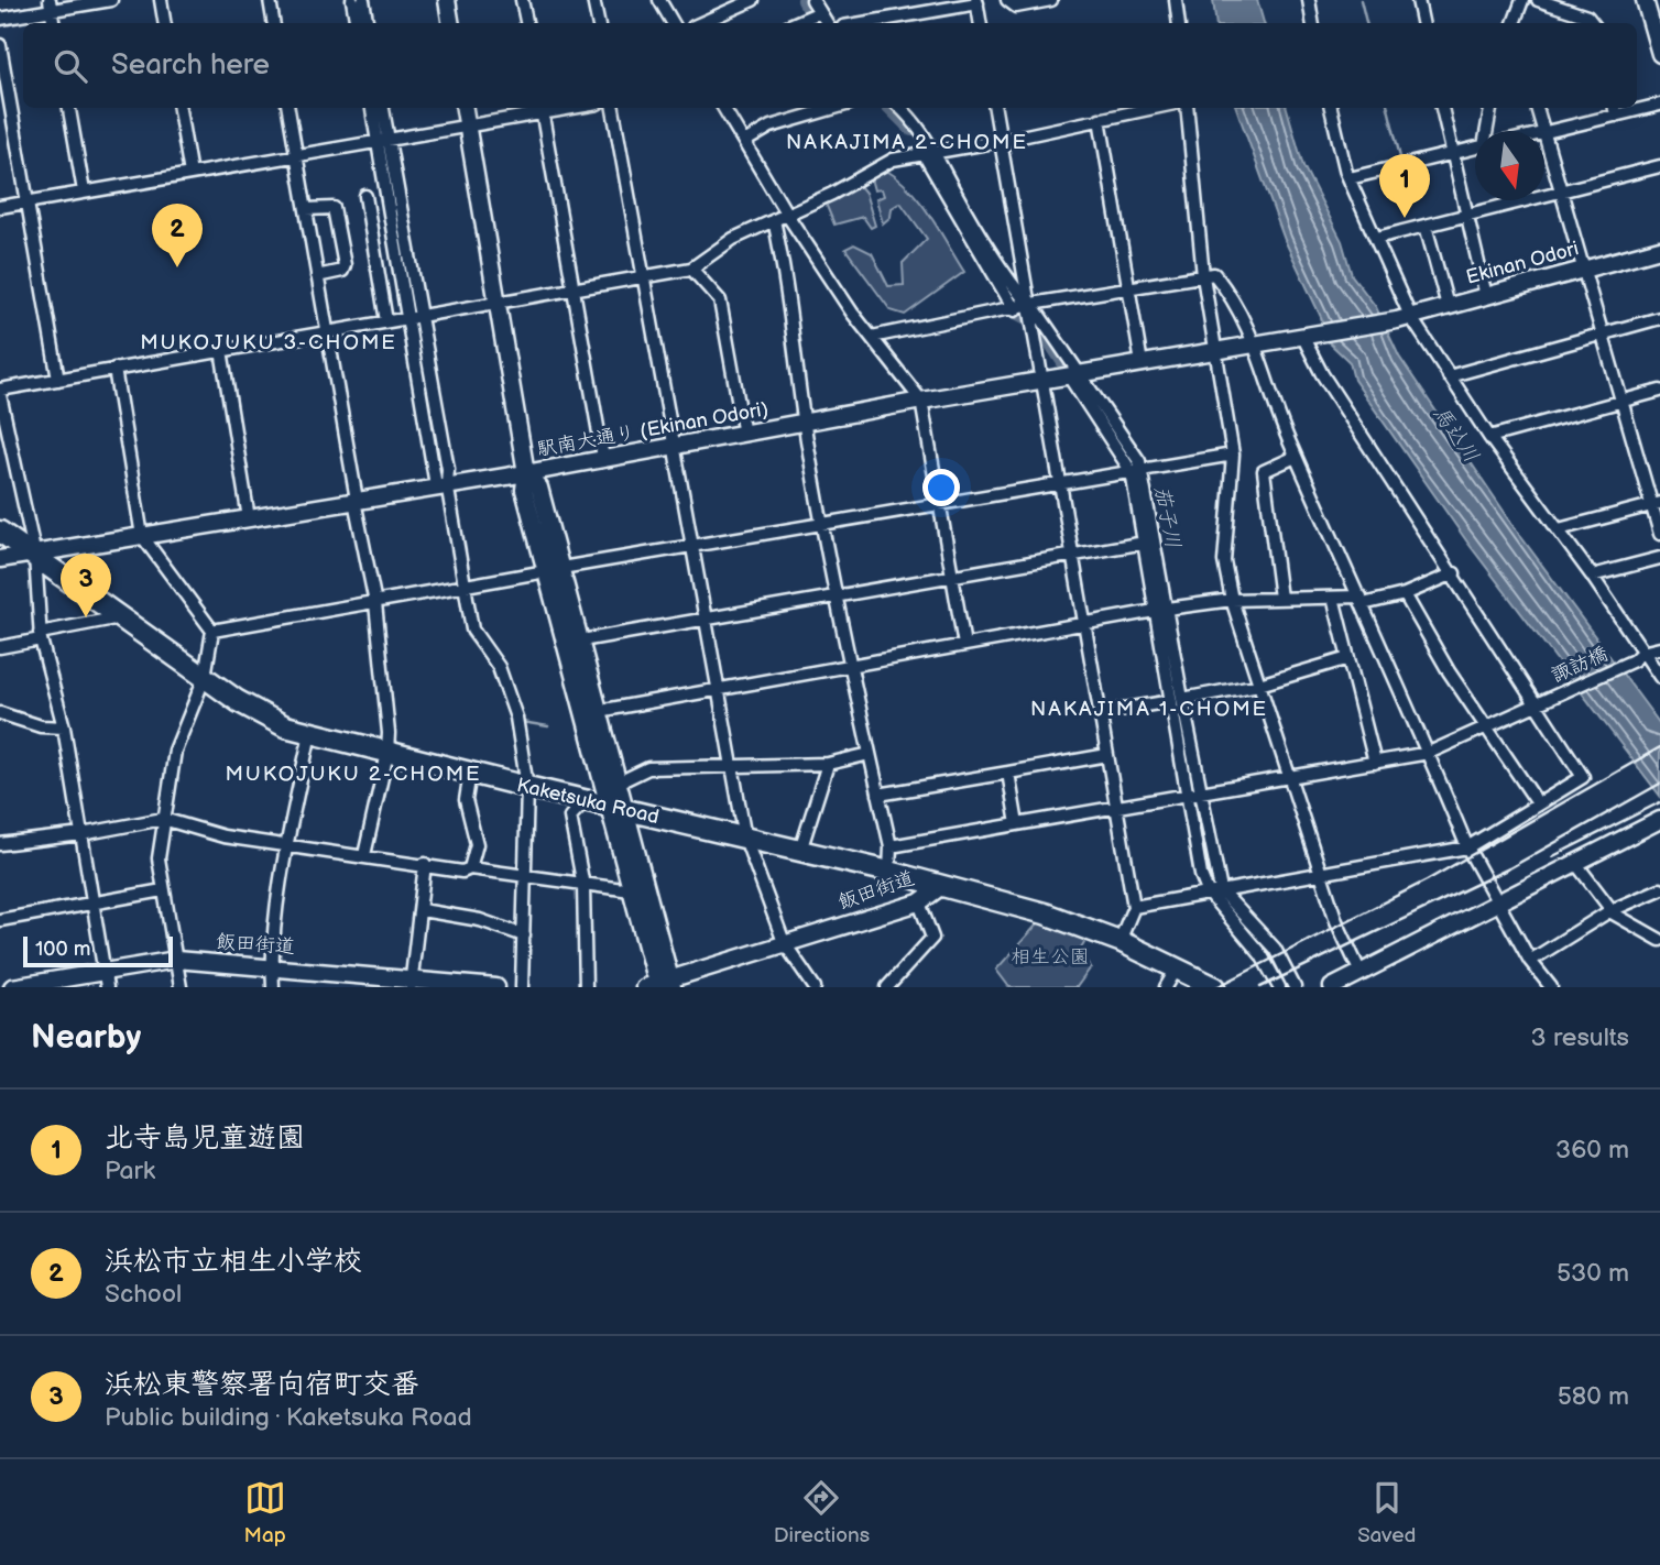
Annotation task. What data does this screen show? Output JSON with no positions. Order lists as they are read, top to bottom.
{
  "streets": {
    "highway": ["Kaketsuka Road"],
    "street": [
      "Ekinan Odori",
      "駅南大通り (Ekinan Odori)",
      "諏訪橋",
      "飯田街道"
    ]
  },
  "crossings": [
    ["Ekinan Odori", "駅南大通り (Ekinan Odori)"],
    ["駅南大通り (Ekinan Odori)", "Kaketsuka Road"],
    ["Kaketsuka Road", "飯田街道"]
  ],
  "districts": [
    "NAKAJIMA 2-CHOME",
    "MUKOJUKU 3-CHOME",
    "NAKAJIMA 1-CHOME",
    "MUKOJUKU 2-CHOME"
  ],
  "water": ["馬込川", "茄子川"],
  "parks": ["相生公園"],
  "scale_bar": "100 m",
  "north": "bottom",
  "page": {
    "search": "Search here",
    "pins": ["1", "2", "3"],
    "scale": "100 m",
    "heading": ["Nearby", "3 results"],
    "list": [
      {
        "mark": "1",
        "name": "北寺島児童遊園",
        "note": "Park",
        "value": "360 m"
      },
      {
        "mark": "2",
        "name": "浜松市立相生小学校",
        "note": "School",
        "value": "530 m"
      },
      {
        "mark": "3",
        "name": "浜松東警察署向宿町交番",
        "note": "Public building · Kaketsuka Road",
        "value": "580 m"
      }
    ],
    "nav": ["Map", "Directions", "Saved"]
  }
}
